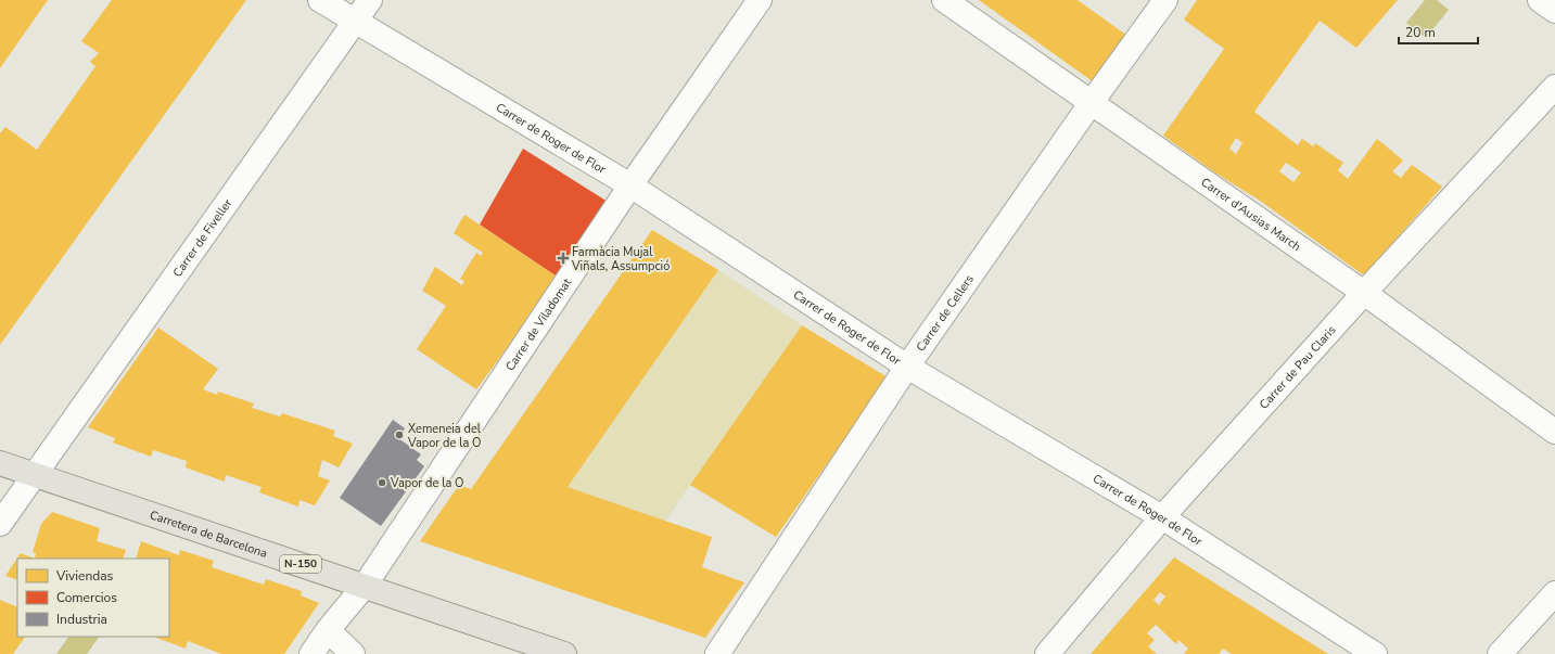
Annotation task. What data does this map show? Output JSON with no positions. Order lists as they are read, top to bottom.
{
  "streets": {
    "main road": ["Carretera de Barcelona", "N-150"],
    "street": [
      "Carrer de Roger de Flor",
      "Carrer d'Ausias March",
      "Carrer de Fiveller",
      "Carrer de Cellers",
      "Carrer de Viladomat",
      "Carrer de Pau Claris"
    ]
  },
  "crossings": [
    ["Carrer de Roger de Flor", "Carrer de Fiveller"],
    ["Carrer de Roger de Flor", "Carrer de Cellers"],
    ["Carrer de Roger de Flor", "Carrer de Viladomat"],
    ["Carrer de Roger de Flor", "Carrer de Pau Claris"],
    ["Carrer d'Ausias March", "Carrer de Cellers"],
    ["Carrer d'Ausias March", "Carrer de Pau Claris"],
    ["Carrer de Fiveller", "Carretera de Barcelona"],
    ["Carrer de Viladomat", "Carretera de Barcelona"]
  ],
  "places": {
    "health": ["Farmàcia Mujal Viñals, Assumpció"],
    "other": ["Xemeneia del Vapor de la O", "Vapor de la O"]
  },
  "legend": ["Viviendas", "Comercios", "Industria"],
  "scale_bar": "20 m"
}
